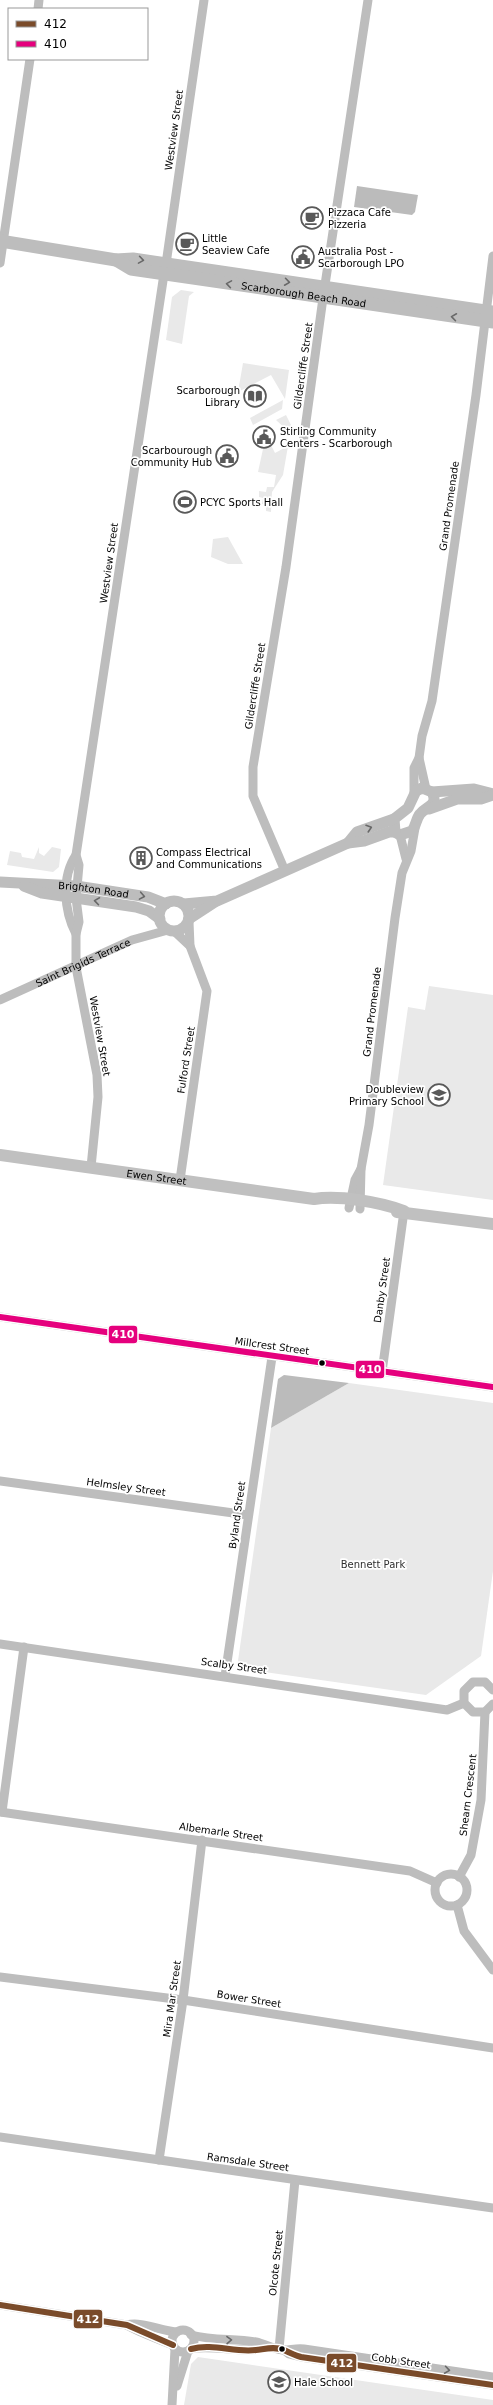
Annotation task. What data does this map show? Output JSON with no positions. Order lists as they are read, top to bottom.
{
  "streets": {
    "main road": ["Scarborough Beach Road", "Ewen Street"],
    "street": [
      "Westview Street",
      "Gildercliffe Street",
      "Grand Promenade",
      "Brighton Road",
      "Saint Brigids Terrace",
      "Fulford Street",
      "Danby Street",
      "Millcrest Street",
      "Helmsley Street",
      "Byland Street",
      "Scalby Street",
      "Shearn Crescent",
      "Albemarle Street",
      "Mira Mar Street",
      "Bower Street",
      "Ramsdale Street",
      "Olcote Street",
      "Cobb Street"
    ]
  },
  "crossings": [
    ["Westview Street", "Scarborough Beach Road"],
    ["Westview Street", "Brighton Road"],
    ["Westview Street", "Saint Brigids Terrace"],
    ["Westview Street", "Ewen Street"],
    ["Scarborough Beach Road", "Gildercliffe Street"],
    ["Scarborough Beach Road", "Grand Promenade"],
    ["Grand Promenade", "Ewen Street"],
    ["Brighton Road", "Saint Brigids Terrace"],
    ["Brighton Road", "Fulford Street"],
    ["Saint Brigids Terrace", "Fulford Street"],
    ["Fulford Street", "Ewen Street"],
    ["Ewen Street", "Danby Street"],
    ["Danby Street", "Millcrest Street"],
    ["Millcrest Street", "Byland Street"],
    ["Helmsley Street", "Byland Street"],
    ["Byland Street", "Scalby Street"],
    ["Shearn Crescent", "Albemarle Street"],
    ["Albemarle Street", "Mira Mar Street"],
    ["Mira Mar Street", "Bower Street"],
    ["Mira Mar Street", "Ramsdale Street"],
    ["Ramsdale Street", "Olcote Street"],
    ["Olcote Street", "Cobb Street"]
  ],
  "parks": ["Bennett Park"],
  "places": {
    "cafe": ["Pizzaca Cafe Pizzeria", "Little Seaview Cafe"],
    "public building": ["Australia Post - Scarborough LPO", "Stirling Community Centers - Scarborough", "Scarbourough Community Hub"],
    "library": ["Scarborough Library"],
    "sports": ["PCYC Sports Hall"],
    "building": ["Compass Electrical and Communications"],
    "school or university": ["Doubleview Primary School", "Hale School"]
  },
  "lines": ["transit line 410", "transit line 412"],
  "legend": ["412", "410"]
}
